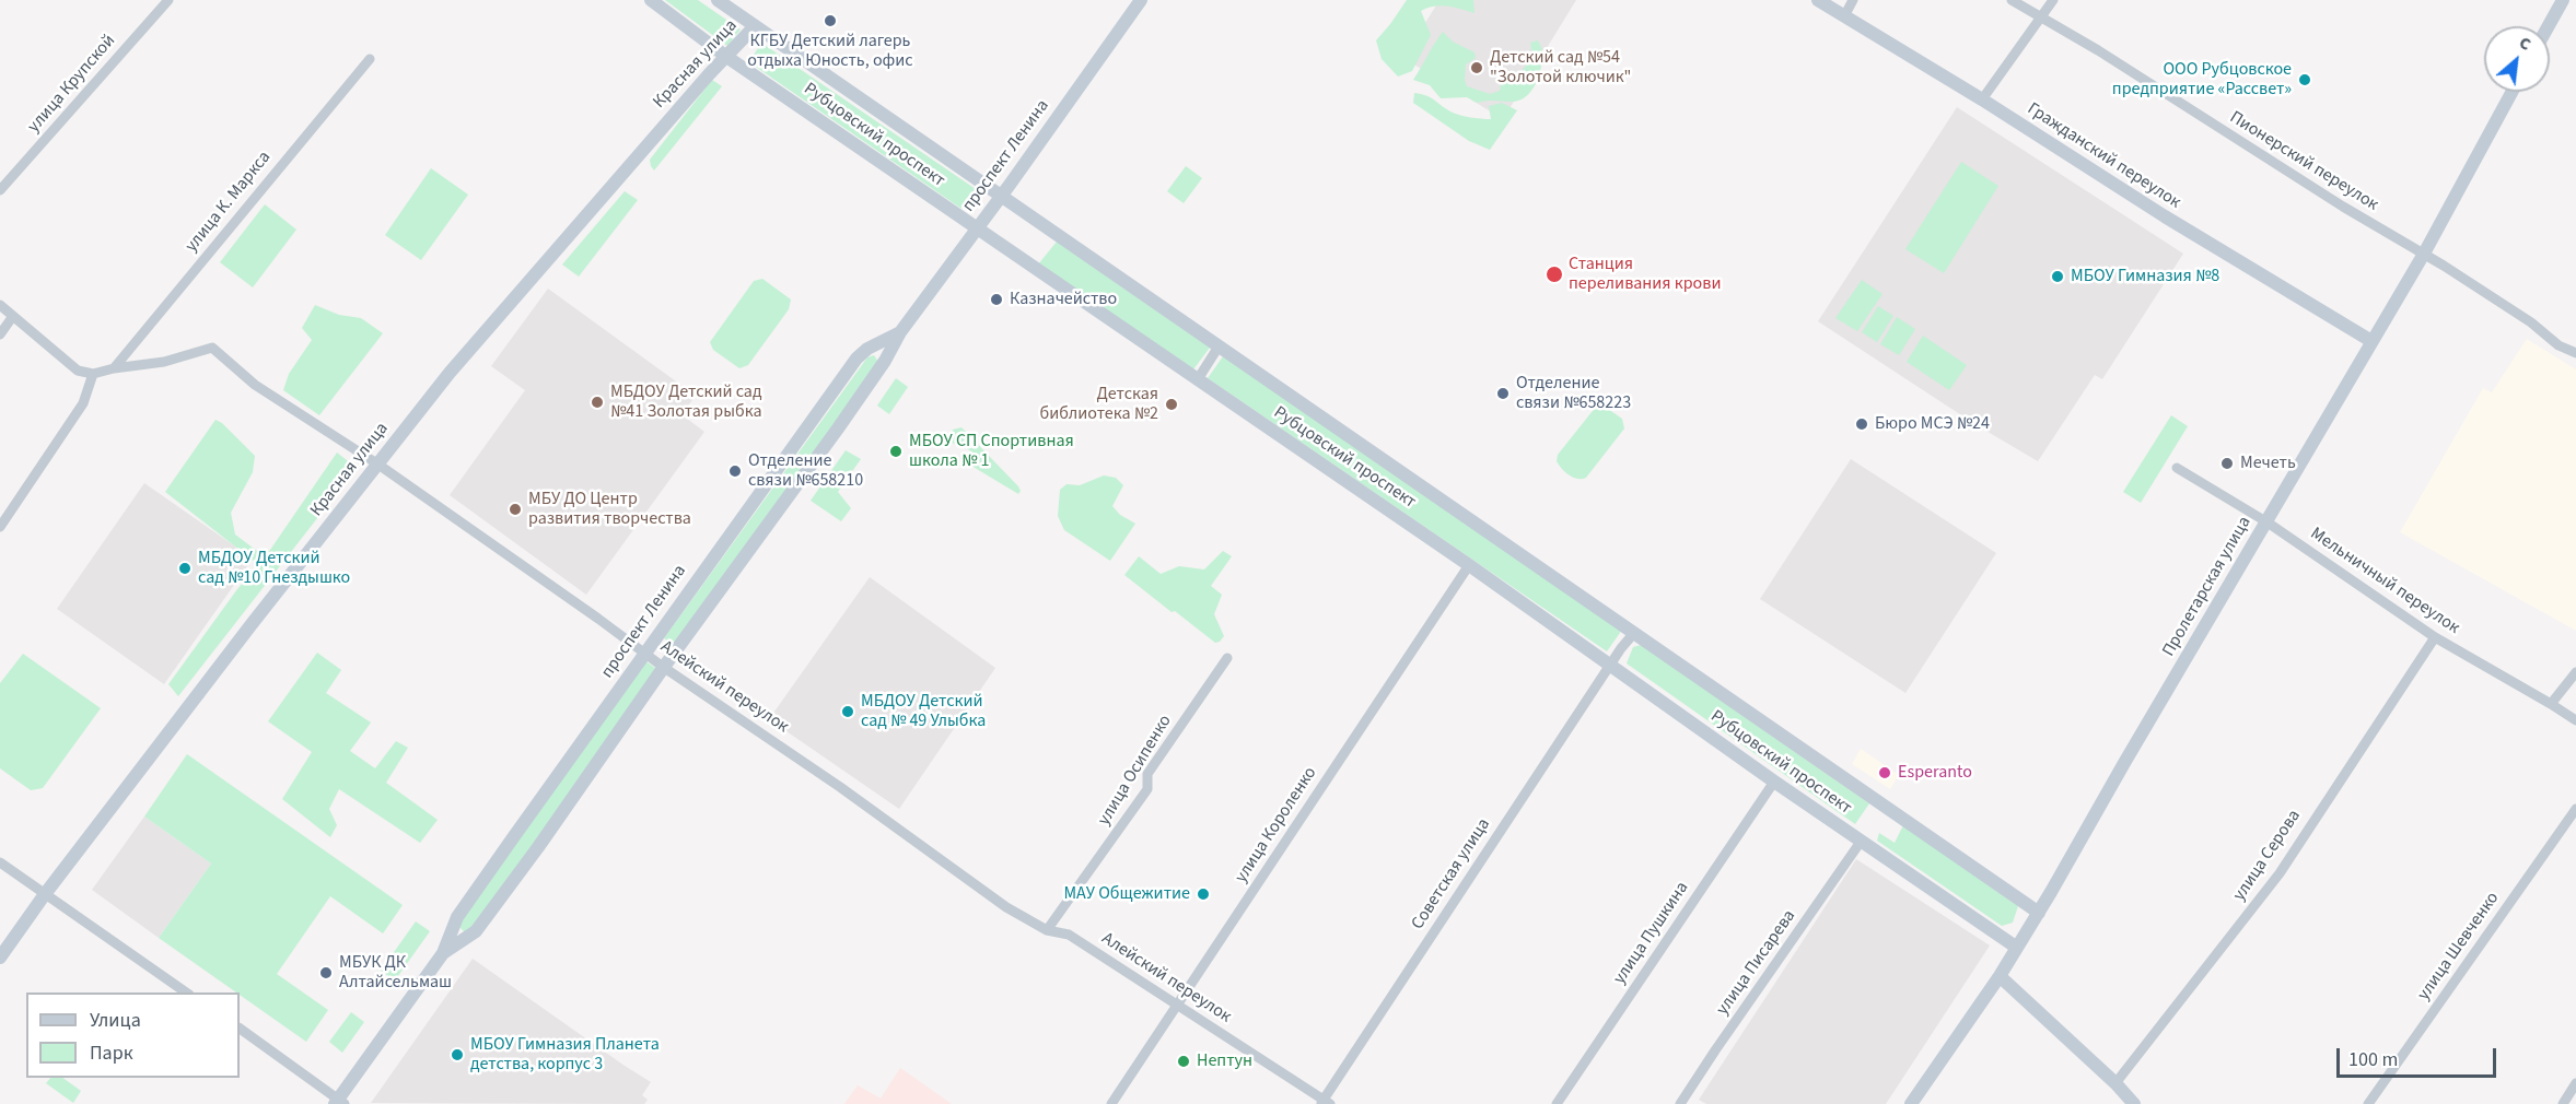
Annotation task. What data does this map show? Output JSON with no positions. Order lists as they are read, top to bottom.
{
  "streets": {
    "street": [
      "Красная улица",
      "улица Крупской",
      "Рубцовский проспект",
      "проспект Ленина",
      "Гражданский переулок",
      "Пионерский переулок",
      "улица К. Маркса",
      "Мельничный переулок",
      "Пролетарская улица",
      "Алейский переулок",
      "улица Осипенко",
      "улица Короленко",
      "улица Серова",
      "Советская улица",
      "улица Пушкина",
      "улица Шевченко",
      "улица Писарева"
    ]
  },
  "crossings": [
    ["Красная улица", "Рубцовский проспект"],
    ["Красная улица", "Алейский переулок"],
    ["Рубцовский проспект", "проспект Ленина"],
    ["Рубцовский проспект", "Пролетарская улица"],
    ["Рубцовский проспект", "улица Короленко"],
    ["Рубцовский проспект", "Советская улица"],
    ["Рубцовский проспект", "улица Пушкина"],
    ["Рубцовский проспект", "улица Писарева"],
    ["проспект Ленина", "Алейский переулок"],
    ["Гражданский переулок", "Пролетарская улица"],
    ["Пионерский переулок", "Пролетарская улица"],
    ["улица К. Маркса", "Алейский переулок"],
    ["Мельничный переулок", "Пролетарская улица"],
    ["Мельничный переулок", "улица Серова"],
    ["Алейский переулок", "улица Осипенко"],
    ["Алейский переулок", "улица Короленко"],
    ["Алейский переулок", "Советская улица"]
  ],
  "places": [
    "КГБУ Детский лагерь отдыха Юность, офис",
    "Детский сад №54 \"Золотой ключик\"",
    "ООО Рубцовское предприятие «Рассвет»",
    "Станция переливания крови",
    "МБОУ Гимназия №8",
    "Казначейство",
    "Отделение связи №658223",
    "МБДОУ Детский сад №41 Золотая рыбка",
    "Детская библиотека №2",
    "Бюро МСЭ №24",
    "МБОУ СП Спортивная школа № 1",
    "Мечеть",
    "Отделение связи №658210",
    "МБУ ДО Центр развития творчества",
    "МБДОУ Детский сад №10 Гнездышко",
    "МБДОУ Детский сад № 49 Улыбка",
    "Esperanto",
    "МАУ Общежитие",
    "МБУК ДК Алтайсельмаш",
    "МБОУ Гимназия Планета детства, корпус 3",
    "Нептун"
  ],
  "legend": ["Улица", "Парк"],
  "scale_bar": "100 m",
  "north": "top right"
}
